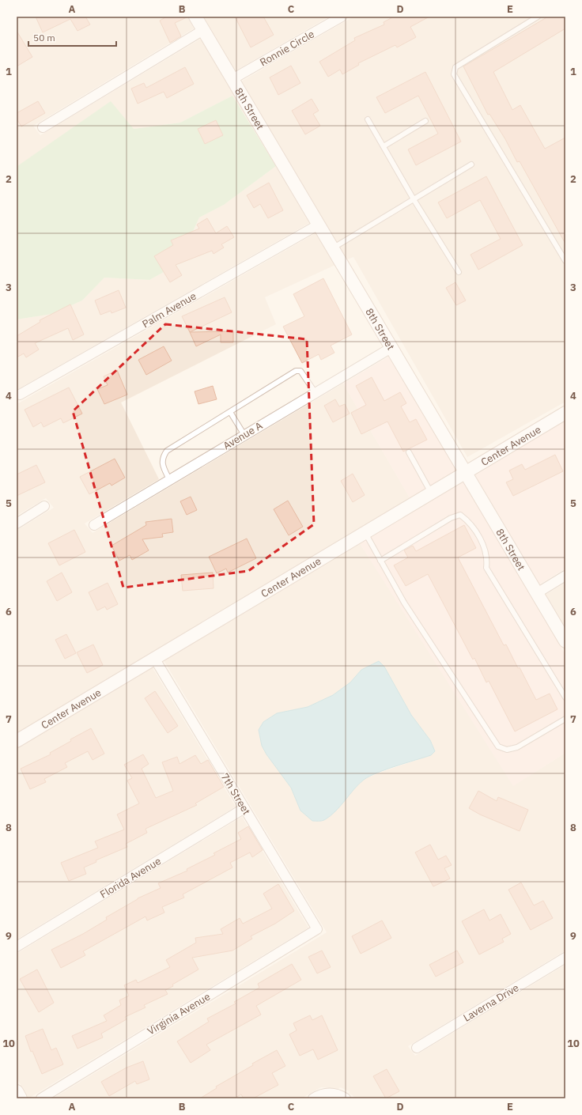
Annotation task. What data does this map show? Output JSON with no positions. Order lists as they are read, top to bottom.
{
  "streets": {
    "street": [
      "Ronnie Circle",
      "8th Street",
      "Palm Avenue",
      "Avenue A",
      "Center Avenue",
      "7th Street",
      "Florida Avenue",
      "Laverna Drive",
      "Virginia Avenue"
    ]
  },
  "crossings": [
    ["Ronnie Circle", "8th Street"],
    ["8th Street", "Palm Avenue"],
    ["8th Street", "Avenue A"],
    ["8th Street", "Center Avenue"],
    ["Center Avenue", "7th Street"],
    ["7th Street", "Florida Avenue"],
    ["7th Street", "Virginia Avenue"]
  ],
  "scale_bar": "50 m",
  "grid": {
    "columns": [
      "A",
      "B",
      "C",
      "D",
      "E"
    ],
    "rows": [
      "1",
      "2",
      "3",
      "4",
      "5",
      "6",
      "7",
      "8",
      "9",
      "10"
    ]
  }
}
